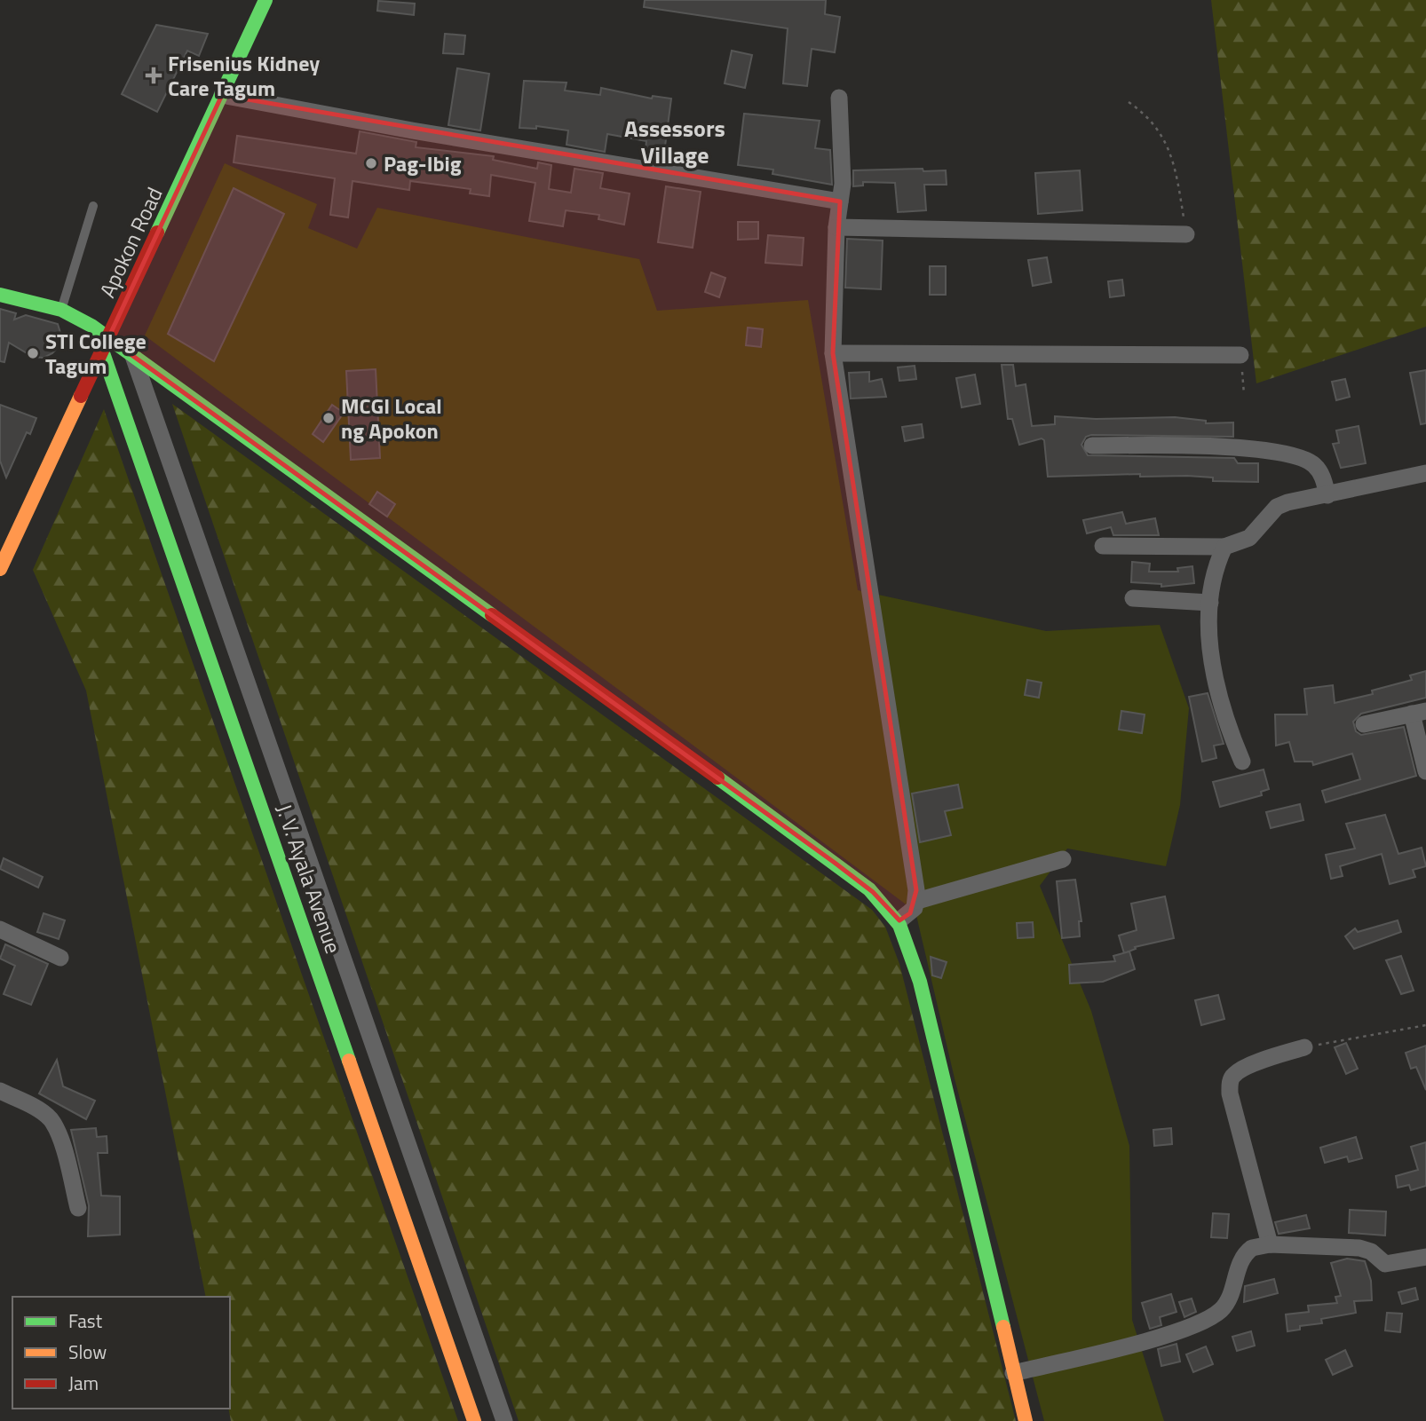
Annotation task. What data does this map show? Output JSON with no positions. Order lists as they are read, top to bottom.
{
  "streets": {
    "main road": ["Apokon Road", "J. V. Ayala Avenue"]
  },
  "crossings": [
    ["Apokon Road", "J. V. Ayala Avenue"]
  ],
  "districts": ["Assessors Village"],
  "places": {
    "health": ["Frisenius Kidney Care Tagum"],
    "other": ["Pag-Ibig", "STI College Tagum", "MCGI Local ng Apokon"]
  },
  "legend": ["Fast", "Slow", "Jam"]
}
